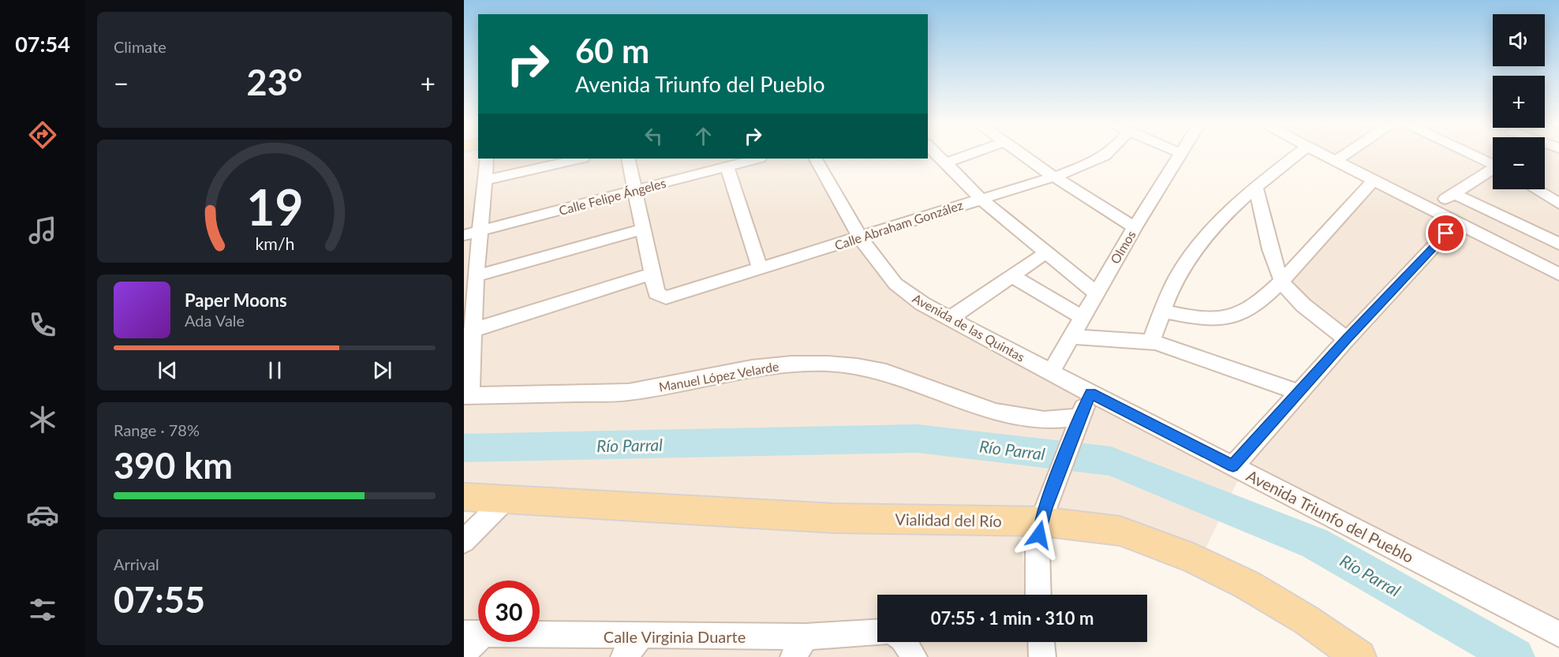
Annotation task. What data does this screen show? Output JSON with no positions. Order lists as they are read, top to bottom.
{
  "streets": {
    "main road": ["Vialidad del Río"],
    "street": [
      "Calle Felipe Ángeles",
      "Calle Abraham González",
      "Olmos",
      "Avenida de las Quintas",
      "Manuel López Velarde",
      "Avenida Triunfo del Pueblo",
      "Calle Virginia Duarte"
    ]
  },
  "crossings": [
    ["Calle Abraham González", "Avenida de las Quintas"],
    ["Olmos", "Avenida de las Quintas"],
    ["Olmos", "Avenida Triunfo del Pueblo"],
    ["Avenida de las Quintas", "Avenida Triunfo del Pueblo"]
  ],
  "water": ["Río Parral"],
  "page": {
    "tabs": "07:54",
    "tile": [
      "Climate",
      ["Range · 78%", "390 km"],
      ["Arrival", "07:55"]
    ],
    "map_buttons": ["+", "−"],
    "turn": ["60 m", "Avenida Triunfo del Pueblo"],
    "heat": ["−", "23°", "+"],
    "song": ["Paper Moons", "Ada Vale"],
    "limit": "30",
    "trip": "07:55 · 1 min · 310 m",
    "gauge": ["19", "km/h"]
  }
}
